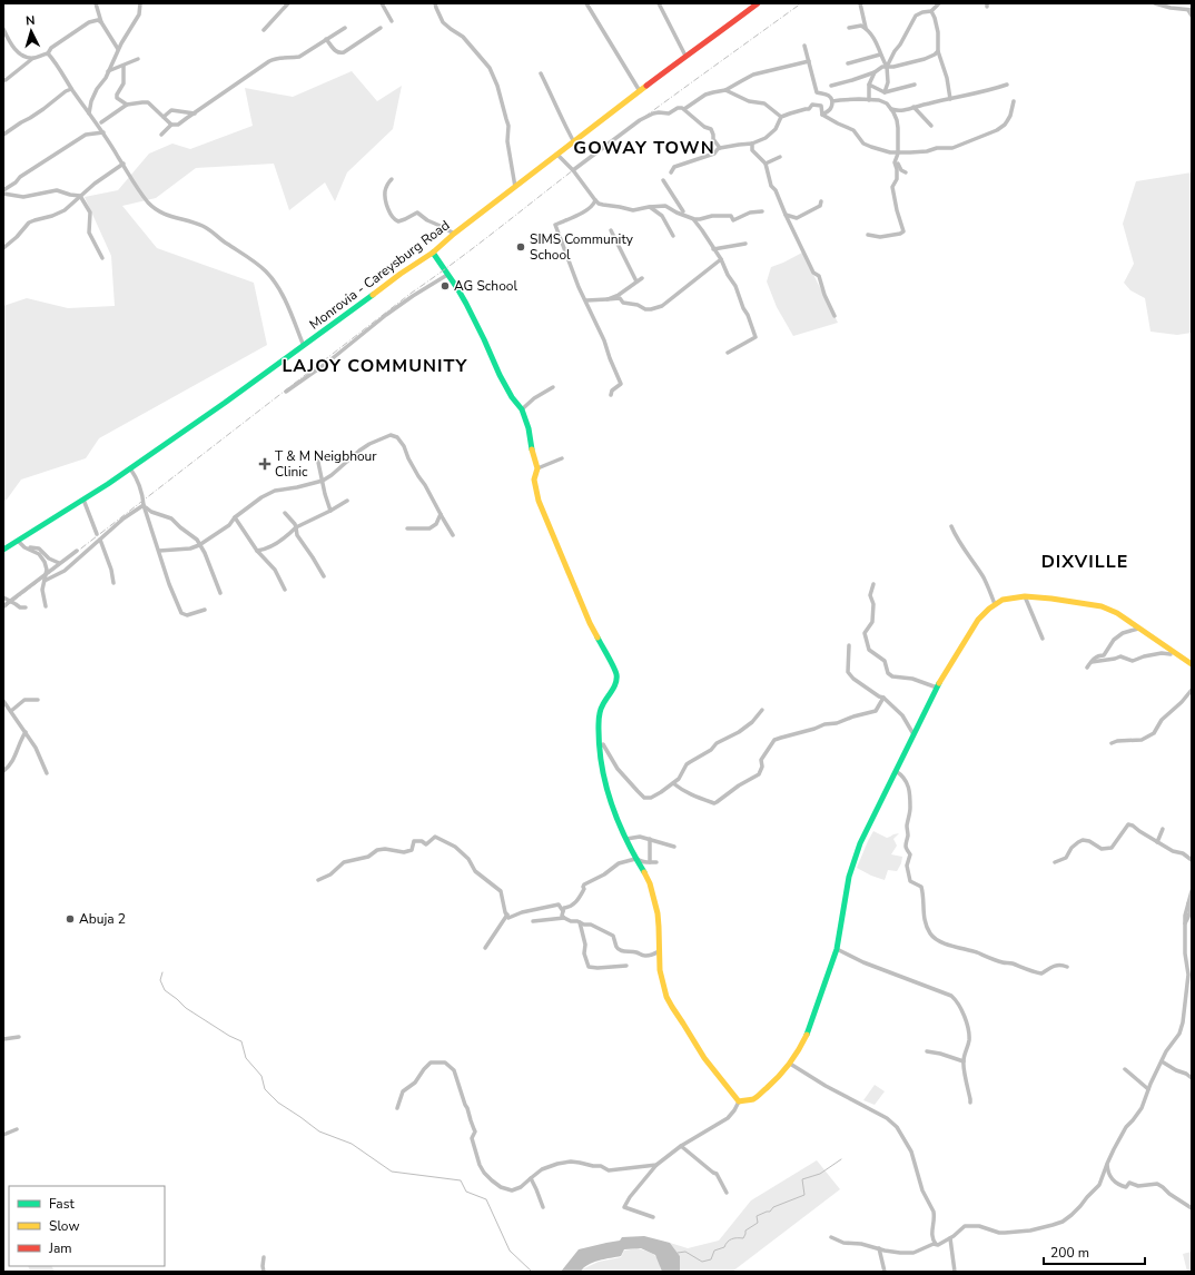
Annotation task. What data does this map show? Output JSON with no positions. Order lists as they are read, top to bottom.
{
  "streets": {
    "main road": ["Monrovia - Careysburg Road"]
  },
  "districts": ["GOWAY TOWN", "LAJOY COMMUNITY", "DIXVILLE"],
  "places": {
    "other": ["SIMS Community School", "AG School", "Abuja 2"],
    "health": ["T & M Neigbhour Clinic"]
  },
  "legend": ["Fast", "Slow", "Jam"],
  "scale_bar": "200 m",
  "north": "top"
}
